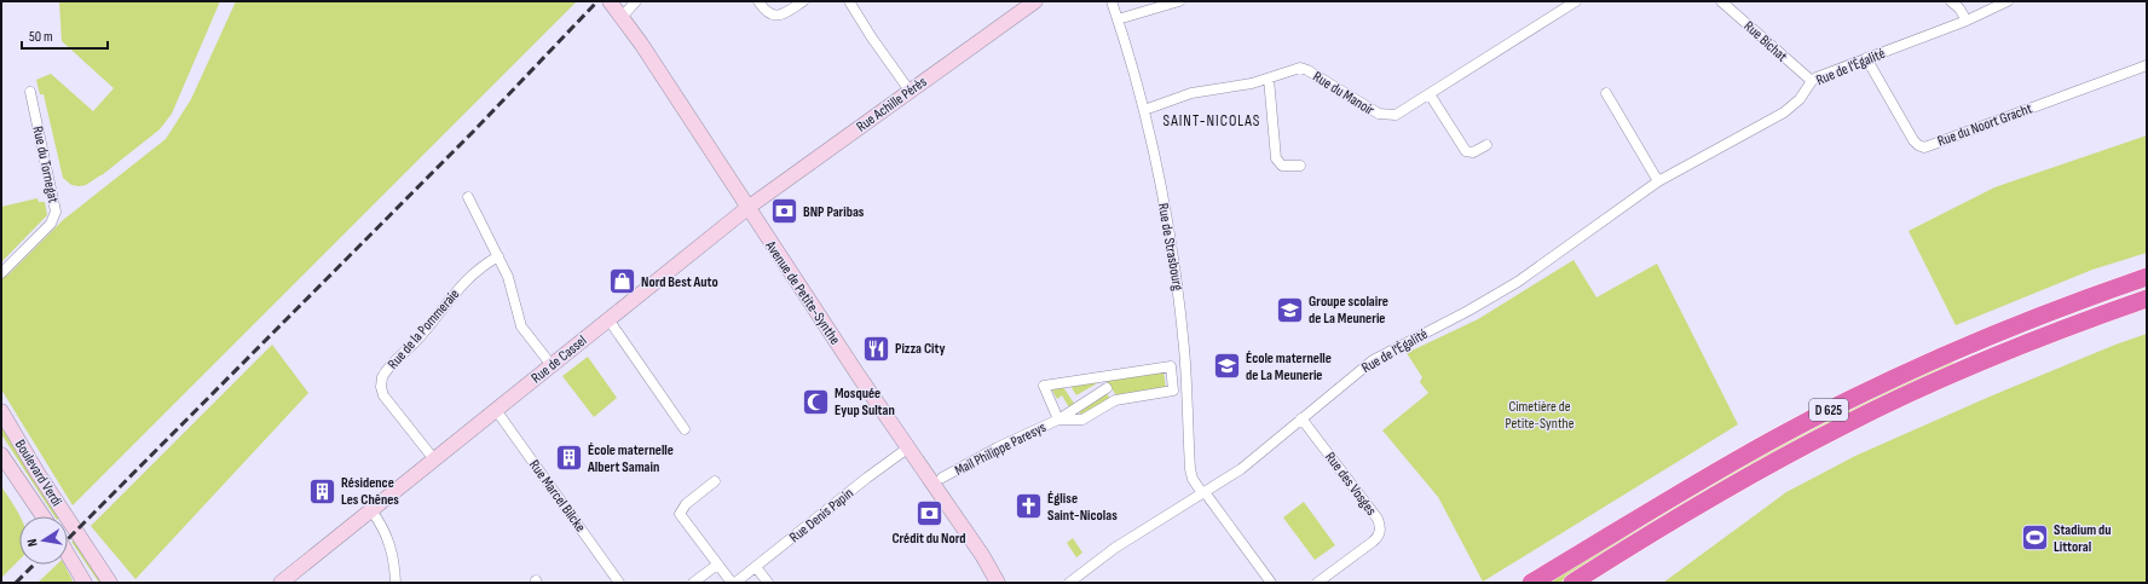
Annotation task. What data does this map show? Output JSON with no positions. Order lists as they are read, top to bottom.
{
  "streets": {
    "highway": ["D 625"],
    "street": [
      "Rue Bichat",
      "Rue de l'Égalité",
      "Rue du Manoir",
      "Rue Achille Pérès",
      "Rue du Noort Gracht",
      "Rue du Tornegat",
      "Rue de Strasbourg",
      "Avenue de Petite-Synthe",
      "Rue de la Pommeraie",
      "Rue de Cassel",
      "Mail Philippe Paresys",
      "Boulevard Verdi",
      "Rue des Vosges",
      "Rue Marcel Bilcke",
      "Rue Denis Papin"
    ]
  },
  "crossings": [
    ["Rue Bichat", "Rue de l'Égalité"],
    ["Rue de l'Égalité", "Rue du Noort Gracht"],
    ["Rue de l'Égalité", "Rue de Strasbourg"],
    ["Rue de l'Égalité", "Rue des Vosges"],
    ["Rue du Manoir", "Rue de Strasbourg"],
    ["Rue Achille Pérès", "Avenue de Petite-Synthe"],
    ["Rue Achille Pérès", "Rue de Cassel"],
    ["Avenue de Petite-Synthe", "Rue de Cassel"],
    ["Avenue de Petite-Synthe", "Rue Denis Papin"],
    ["Rue de la Pommeraie", "Rue de Cassel"],
    ["Rue de Cassel", "Rue Marcel Bilcke"]
  ],
  "districts": ["SAINT-NICOLAS"],
  "parks": ["Cimetière de Petite-Synthe"],
  "places": {
    "bank": ["BNP Paribas", "Crédit du Nord"],
    "shop": ["Nord Best Auto"],
    "school or university": ["Groupe scolaire de La Meunerie", "École maternelle de La Meunerie"],
    "restaurant": ["Pizza City"],
    "mosque": ["Mosquée Eyup Sultan"],
    "building": ["École maternelle Albert Samain", "Résidence Les Chênes"],
    "church": ["Église Saint-Nicolas"],
    "sports": ["Stadium du Littoral"]
  },
  "scale_bar": "50 m",
  "north": "left"
}
